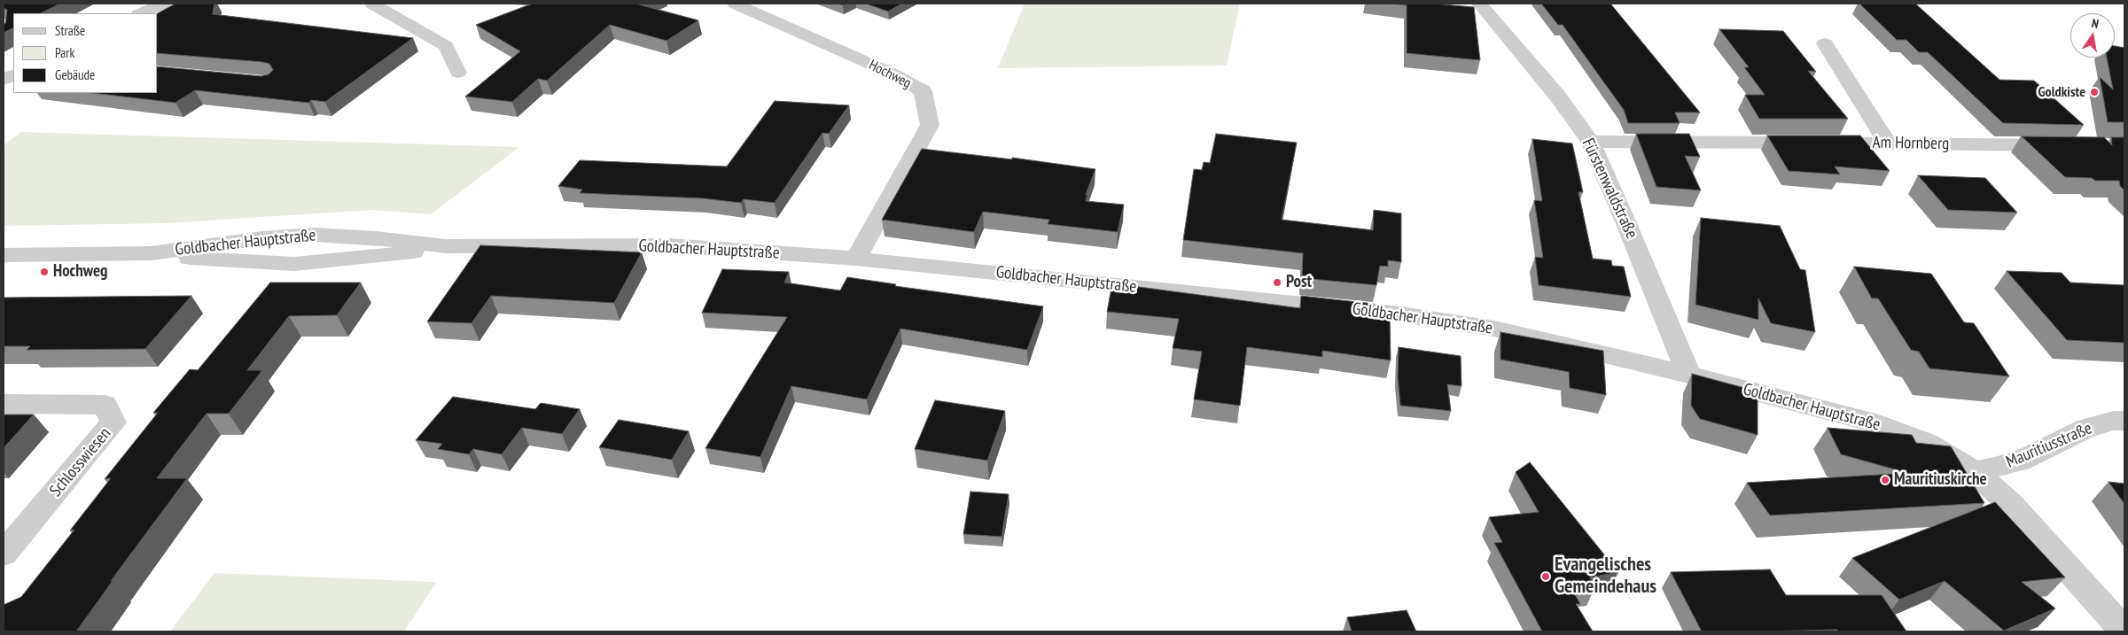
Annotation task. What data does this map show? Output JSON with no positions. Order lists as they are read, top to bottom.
{
  "streets": {
    "street": [
      "Hochweg",
      "Am Hornberg",
      "Fürstenwaldstraße",
      "Goldbacher Hauptstraße",
      "Mauritiusstraße",
      "Schlosswiesen"
    ]
  },
  "crossings": [
    ["Hochweg", "Goldbacher Hauptstraße"],
    ["Am Hornberg", "Fürstenwaldstraße"],
    ["Fürstenwaldstraße", "Goldbacher Hauptstraße"],
    ["Goldbacher Hauptstraße", "Mauritiusstraße"]
  ],
  "places": [
    "Goldkiste",
    "Hochweg",
    "Post",
    "Mauritiuskirche",
    "Evangelisches Gemeindehaus"
  ],
  "legend": ["Straße", "Park", "Gebäude"],
  "north": "top"
}
